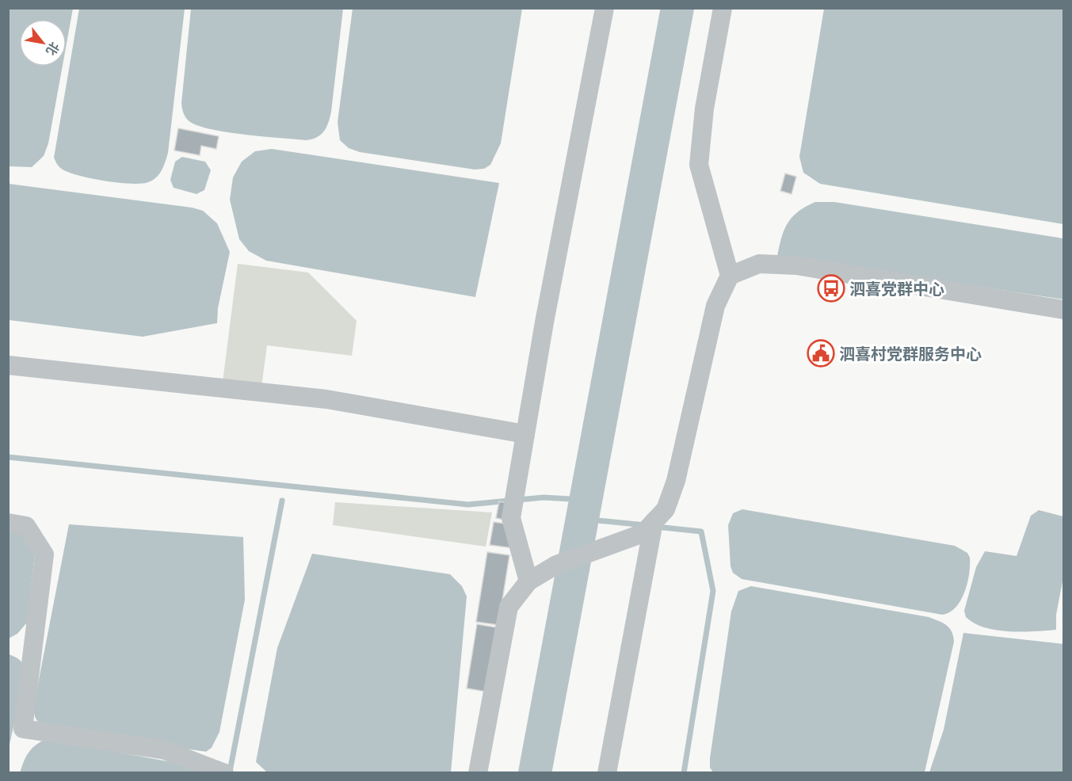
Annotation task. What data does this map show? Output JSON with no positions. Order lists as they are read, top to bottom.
{
  "places": {
    "bus stop": ["泗喜党群中心"],
    "public building": ["泗喜村党群服务中心"]
  },
  "north": "bottom right"
}
